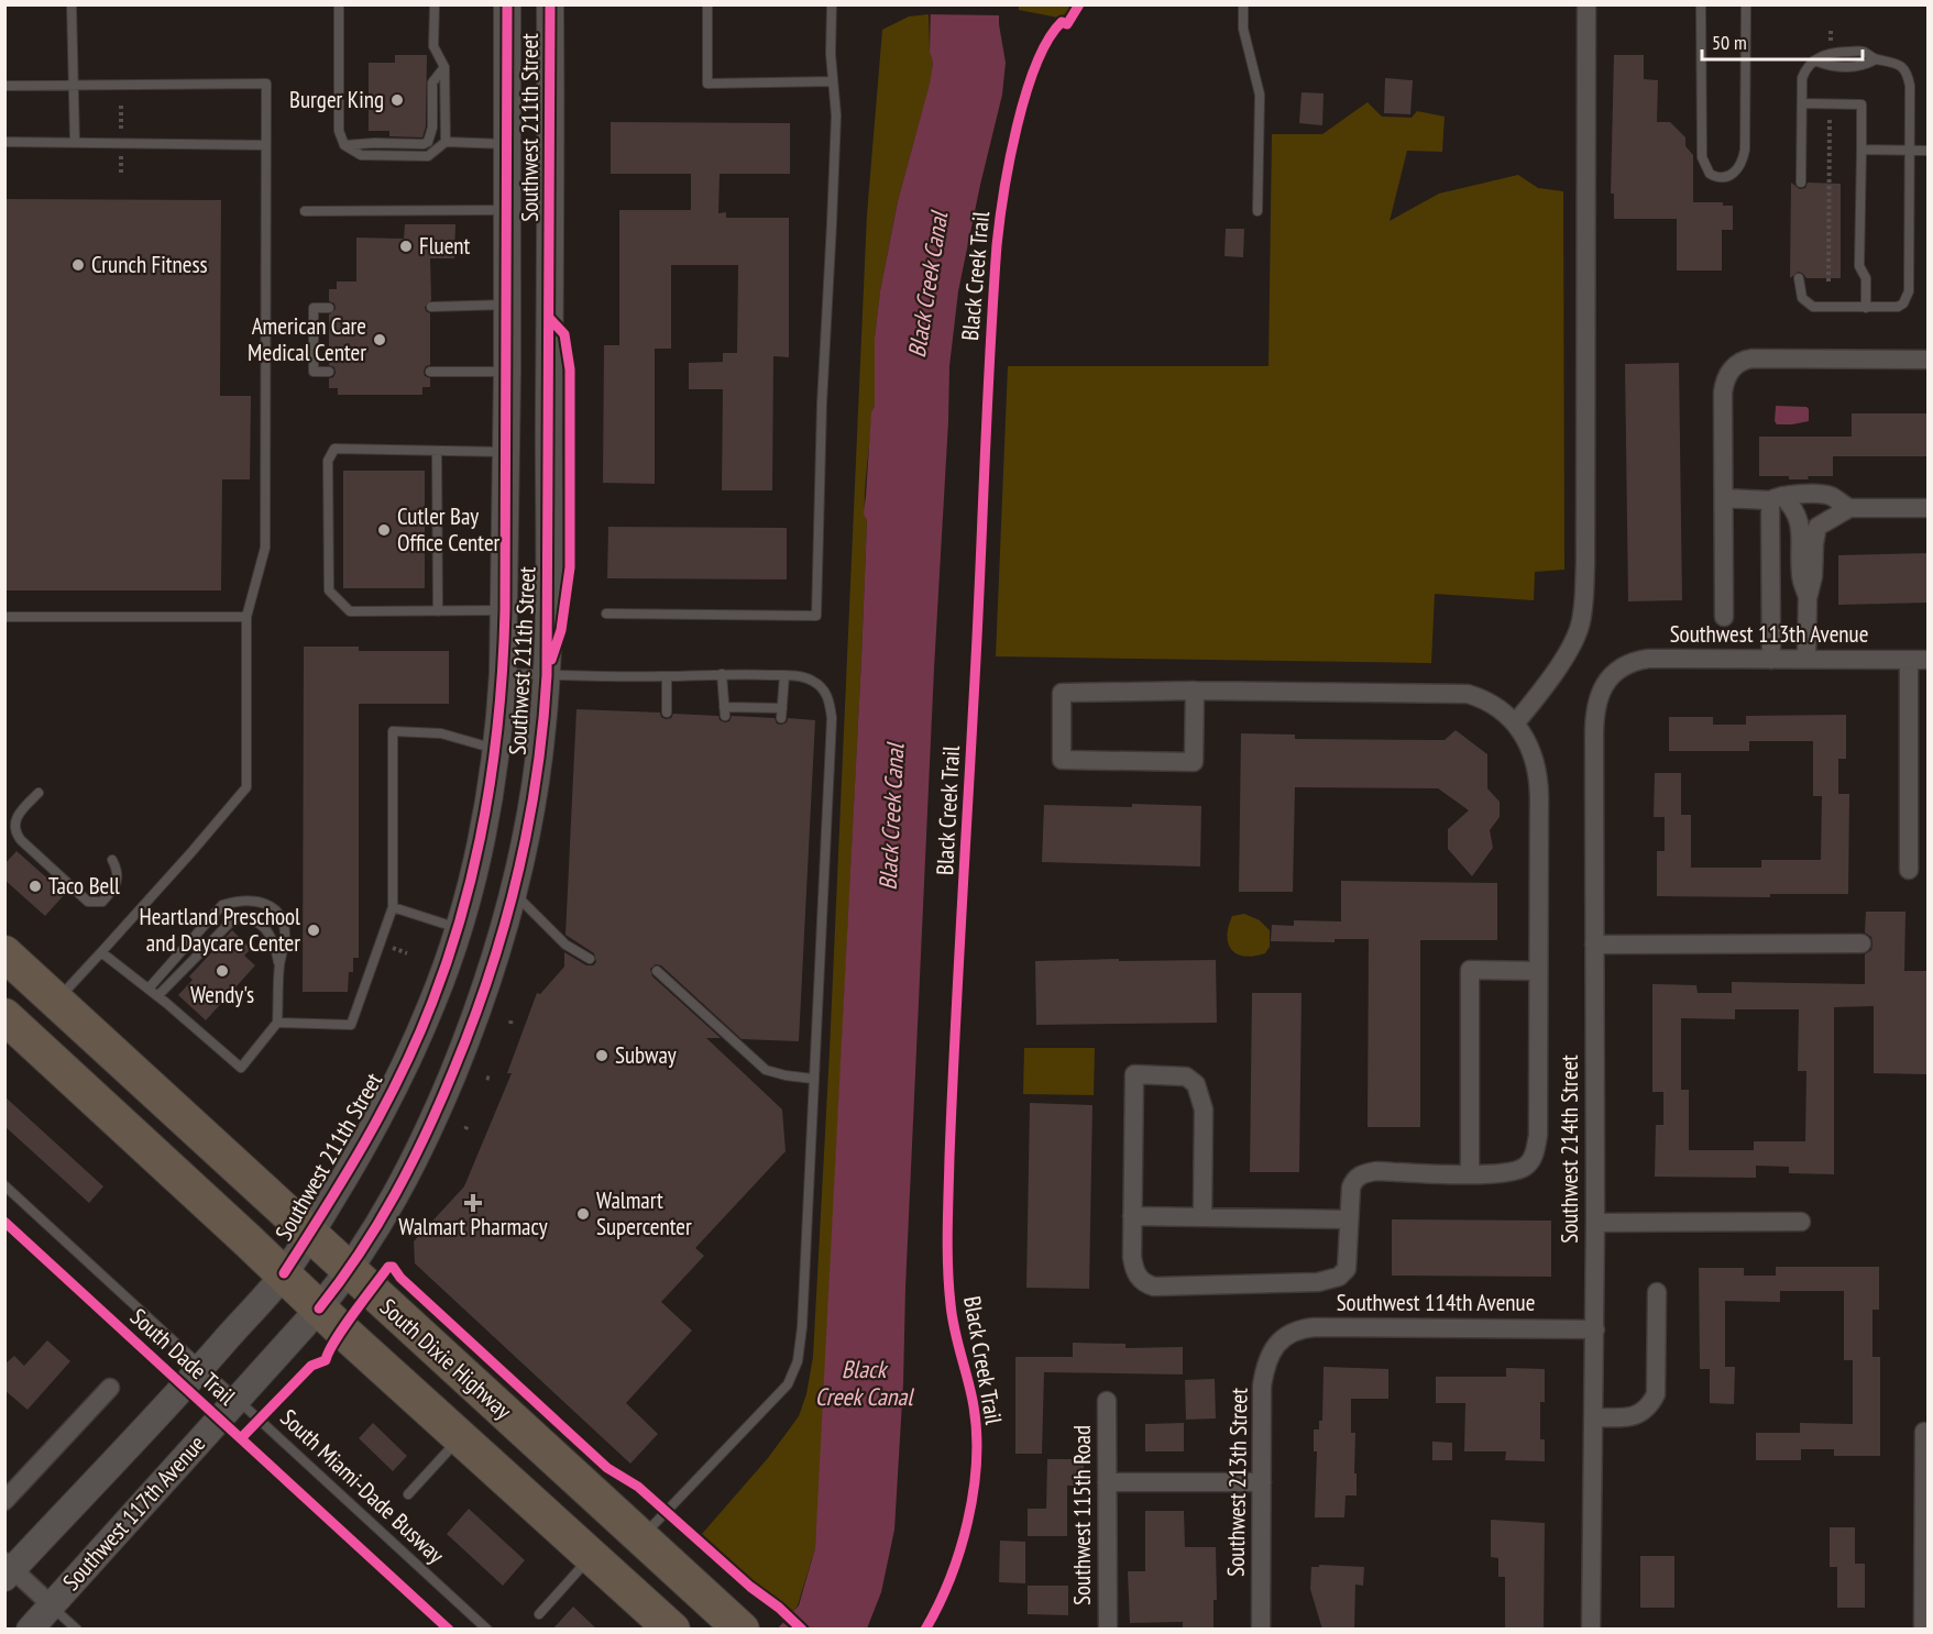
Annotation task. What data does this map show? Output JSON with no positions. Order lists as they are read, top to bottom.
{
  "streets": {
    "highway": ["South Dixie Highway"],
    "main road": ["Southwest 211th Street", "Southwest 117th Avenue"],
    "street": [
      "Southwest 113th Avenue",
      "Southwest 214th Street",
      "Southwest 114th Avenue",
      "Southwest 213th Street",
      "Southwest 115th Road"
    ],
    "lane": ["South Miami-Dade Busway"],
    "cycle path": ["Black Creek Trail", "South Dade Trail"]
  },
  "crossings": [
    ["Southwest 211th Street", "South Dixie Highway"],
    ["Southwest 211th Street", "Southwest 117th Avenue"],
    ["Southwest 113th Avenue", "Southwest 214th Street"],
    ["Southwest 214th Street", "Southwest 114th Avenue"],
    ["Southwest 114th Avenue", "Southwest 213th Street"],
    ["South Dixie Highway", "Southwest 117th Avenue"],
    ["South Miami-Dade Busway", "Southwest 117th Avenue"]
  ],
  "water": ["Black Creek Canal"],
  "places": {
    "other": [
      "Burger King",
      "Fluent",
      "Crunch Fitness",
      "American Care Medical Center",
      "Cutler Bay Office Center",
      "Taco Bell",
      "Heartland Preschool and Daycare Center",
      "Wendy's",
      "Subway",
      "Walmart Supercenter"
    ],
    "health": ["Walmart Pharmacy"]
  },
  "scale_bar": "50 m"
}
